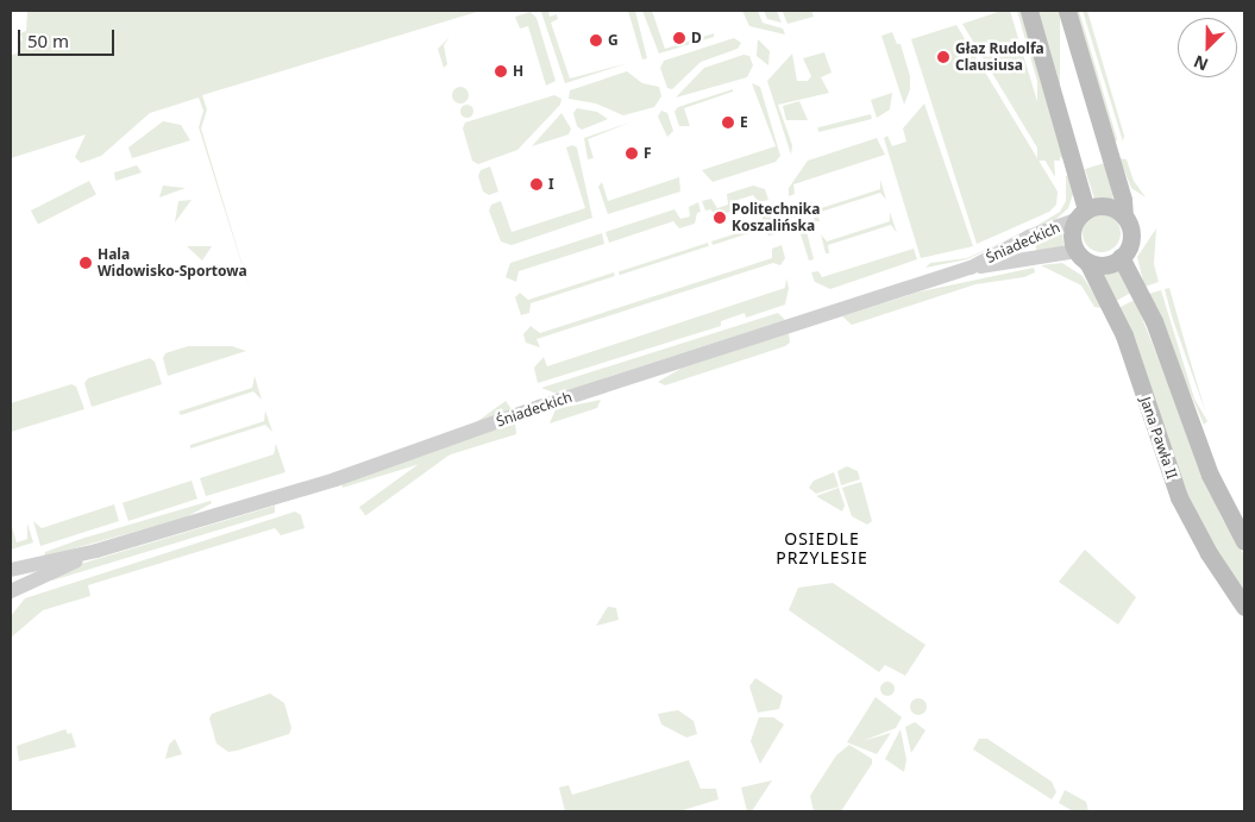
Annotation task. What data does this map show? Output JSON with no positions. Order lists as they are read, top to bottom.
{
  "streets": {
    "main road": ["Jana Pawła II"],
    "street": ["Śniadeckich"]
  },
  "crossings": [
    ["Śniadeckich", "Jana Pawła II"]
  ],
  "districts": ["OSIEDLE PRZYLESIE"],
  "places": [
    "D",
    "G",
    "Głaz Rudolfa Clausiusa",
    "H",
    "E",
    "F",
    "I",
    "Politechnika Koszalińska",
    "Hala Widowisko-Sportowa"
  ],
  "scale_bar": "50 m",
  "north": "bottom left"
}
